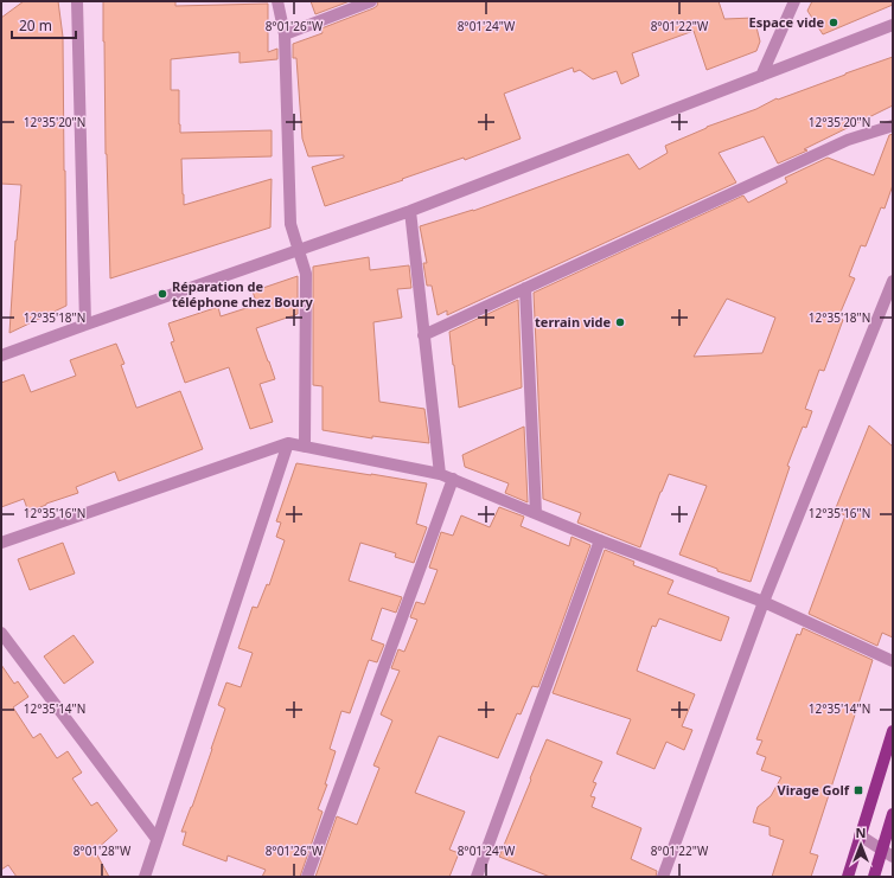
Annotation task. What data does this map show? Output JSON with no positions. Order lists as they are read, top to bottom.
{
  "places": {
    "other": ["Espace vide", "Réparation de téléphone chez Boury", "terrain vide"],
    "transit": ["Virage Golf"]
  },
  "scale_bar": "20 m",
  "north": "top",
  "coordinates": [
    "8°01'26\"W",
    "8°01'24\"W",
    "8°01'22\"W",
    "12°35'20\"N",
    "12°35'18\"N",
    "12°35'16\"N",
    "12°35'14\"N",
    "8°01'28\"W"
  ]
}
